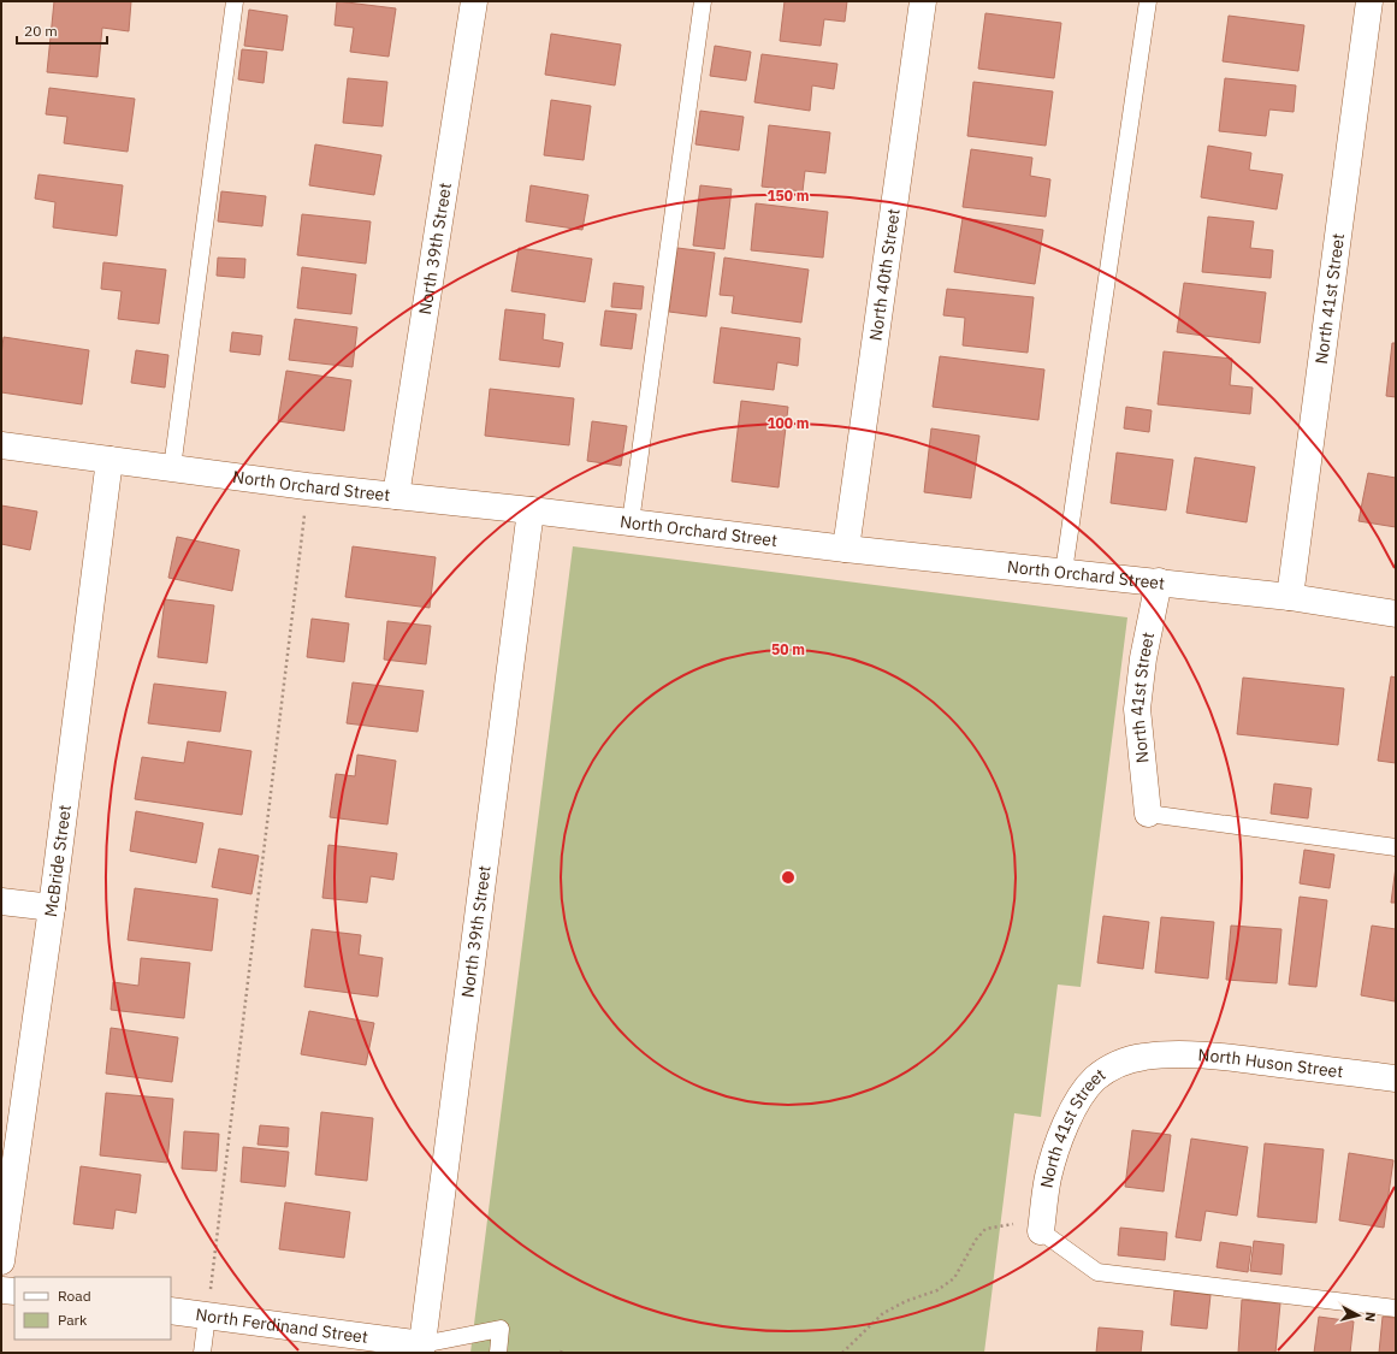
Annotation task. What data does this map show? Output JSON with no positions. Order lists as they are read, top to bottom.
{
  "streets": {
    "street": [
      "North 39th Street",
      "North 40th Street",
      "North 41st Street",
      "North Orchard Street",
      "McBride Street",
      "North Huson Street",
      "North Ferdinand Street"
    ]
  },
  "crossings": [
    ["North 39th Street", "North Orchard Street"],
    ["North 39th Street", "North Ferdinand Street"],
    ["North 40th Street", "North Orchard Street"],
    ["North 41st Street", "North Orchard Street"],
    ["North 41st Street", "North Huson Street"],
    ["North Orchard Street", "McBride Street"]
  ],
  "legend": ["Road", "Park"],
  "scale_bar": "20 m",
  "north": "right",
  "rings": ["150 m", "100 m", "50 m"]
}
